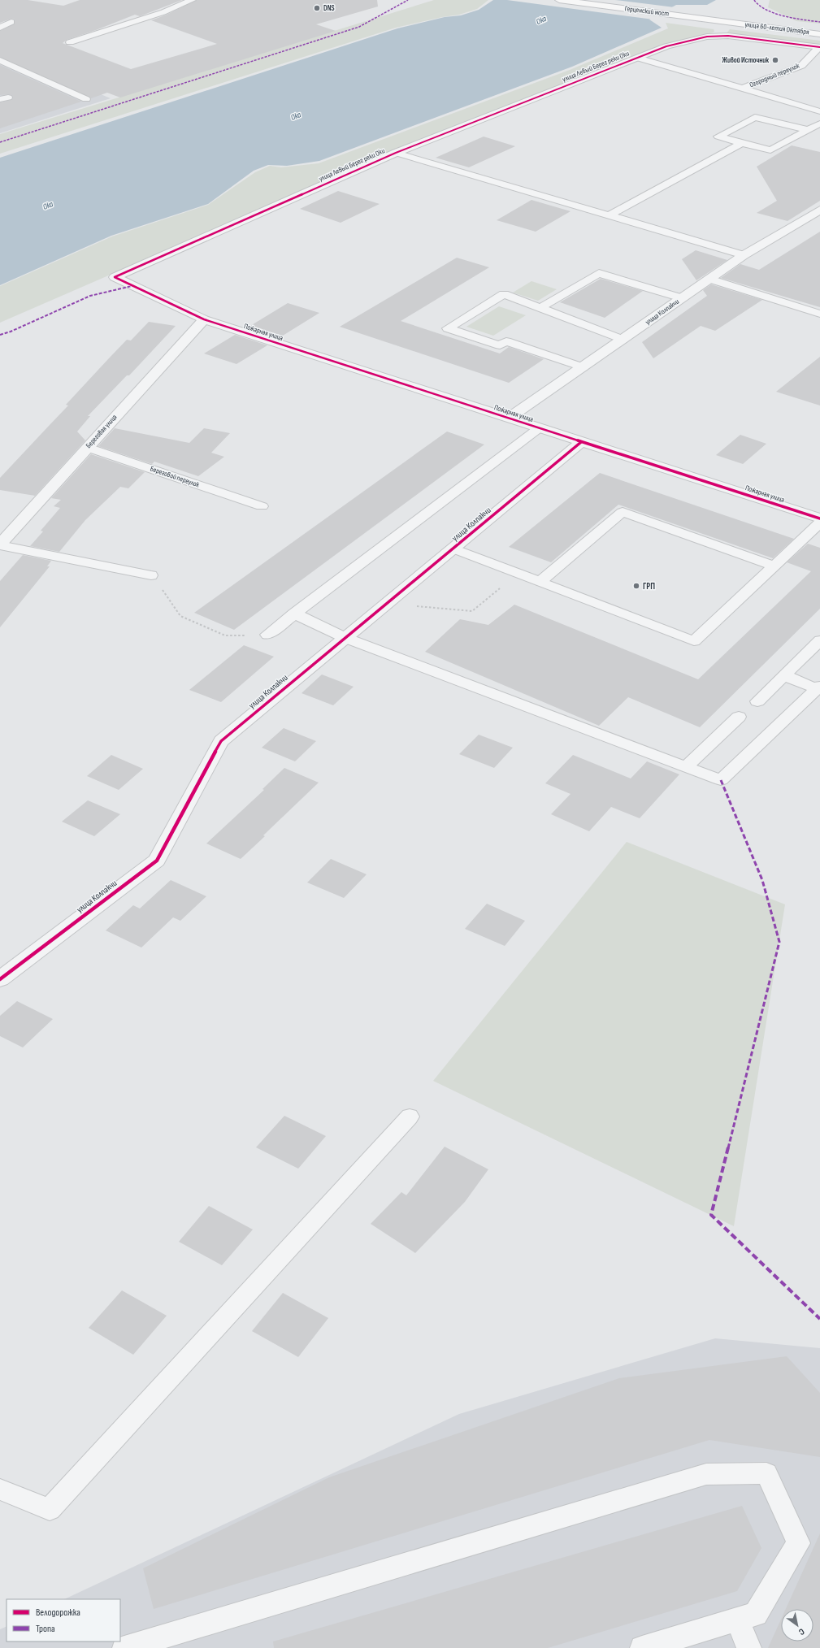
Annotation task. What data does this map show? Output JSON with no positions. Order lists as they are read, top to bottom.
{
  "streets": {
    "main road": ["Герценский мост", "улица 60-летия Октября"],
    "street": [
      "улица Левый Берег реки Оки",
      "улица Колпакчи",
      "Пожарная улица",
      "Береговая улица"
    ],
    "lane": ["Огородный переулок", "Береговой переулок"]
  },
  "crossings": [
    ["Герценский мост", "улица 60-летия Октября"],
    ["улица Левый Берег реки Оки", "Огородный переулок"],
    ["улица Левый Берег реки Оки", "Пожарная улица"],
    ["улица Левый Берег реки Оки", "Береговая улица"],
    ["улица Колпакчи", "Пожарная улица"],
    ["Пожарная улица", "Береговая улица"],
    ["Береговая улица", "Береговой переулок"]
  ],
  "water": ["Ока"],
  "places": ["DNS", "Живой Источник", "ГРП"],
  "legend": ["Велодорожка", "Тропа"],
  "north": "bottom right"
}
